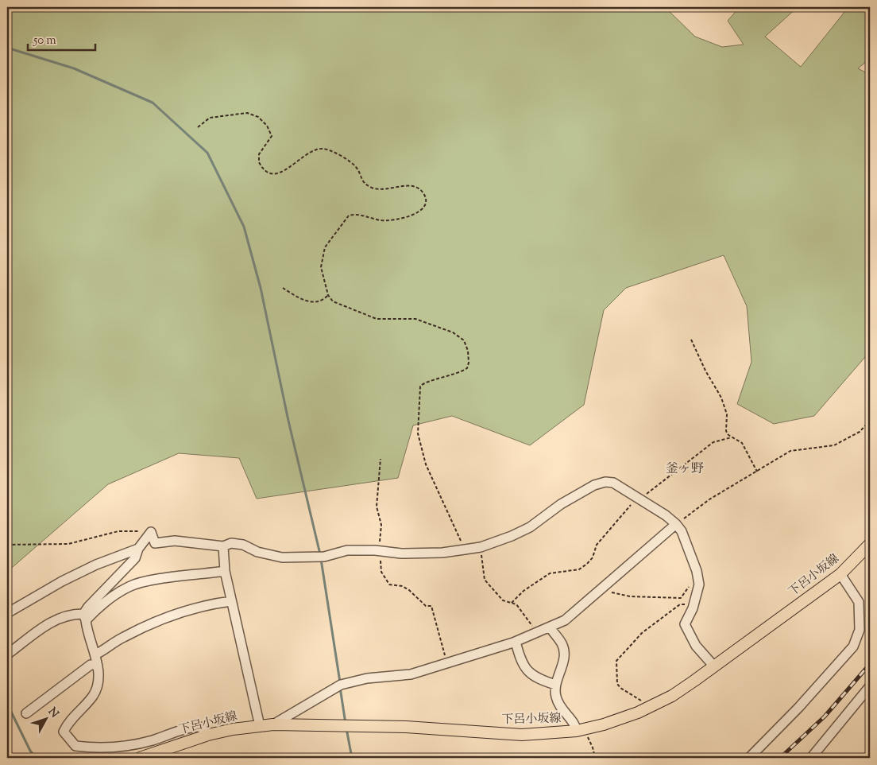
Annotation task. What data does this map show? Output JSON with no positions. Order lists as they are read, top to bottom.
{
  "streets": {
    "main road": ["下呂小坂線"]
  },
  "districts": ["釜ヶ野"],
  "scale_bar": "50 m",
  "north": "top right"
}
